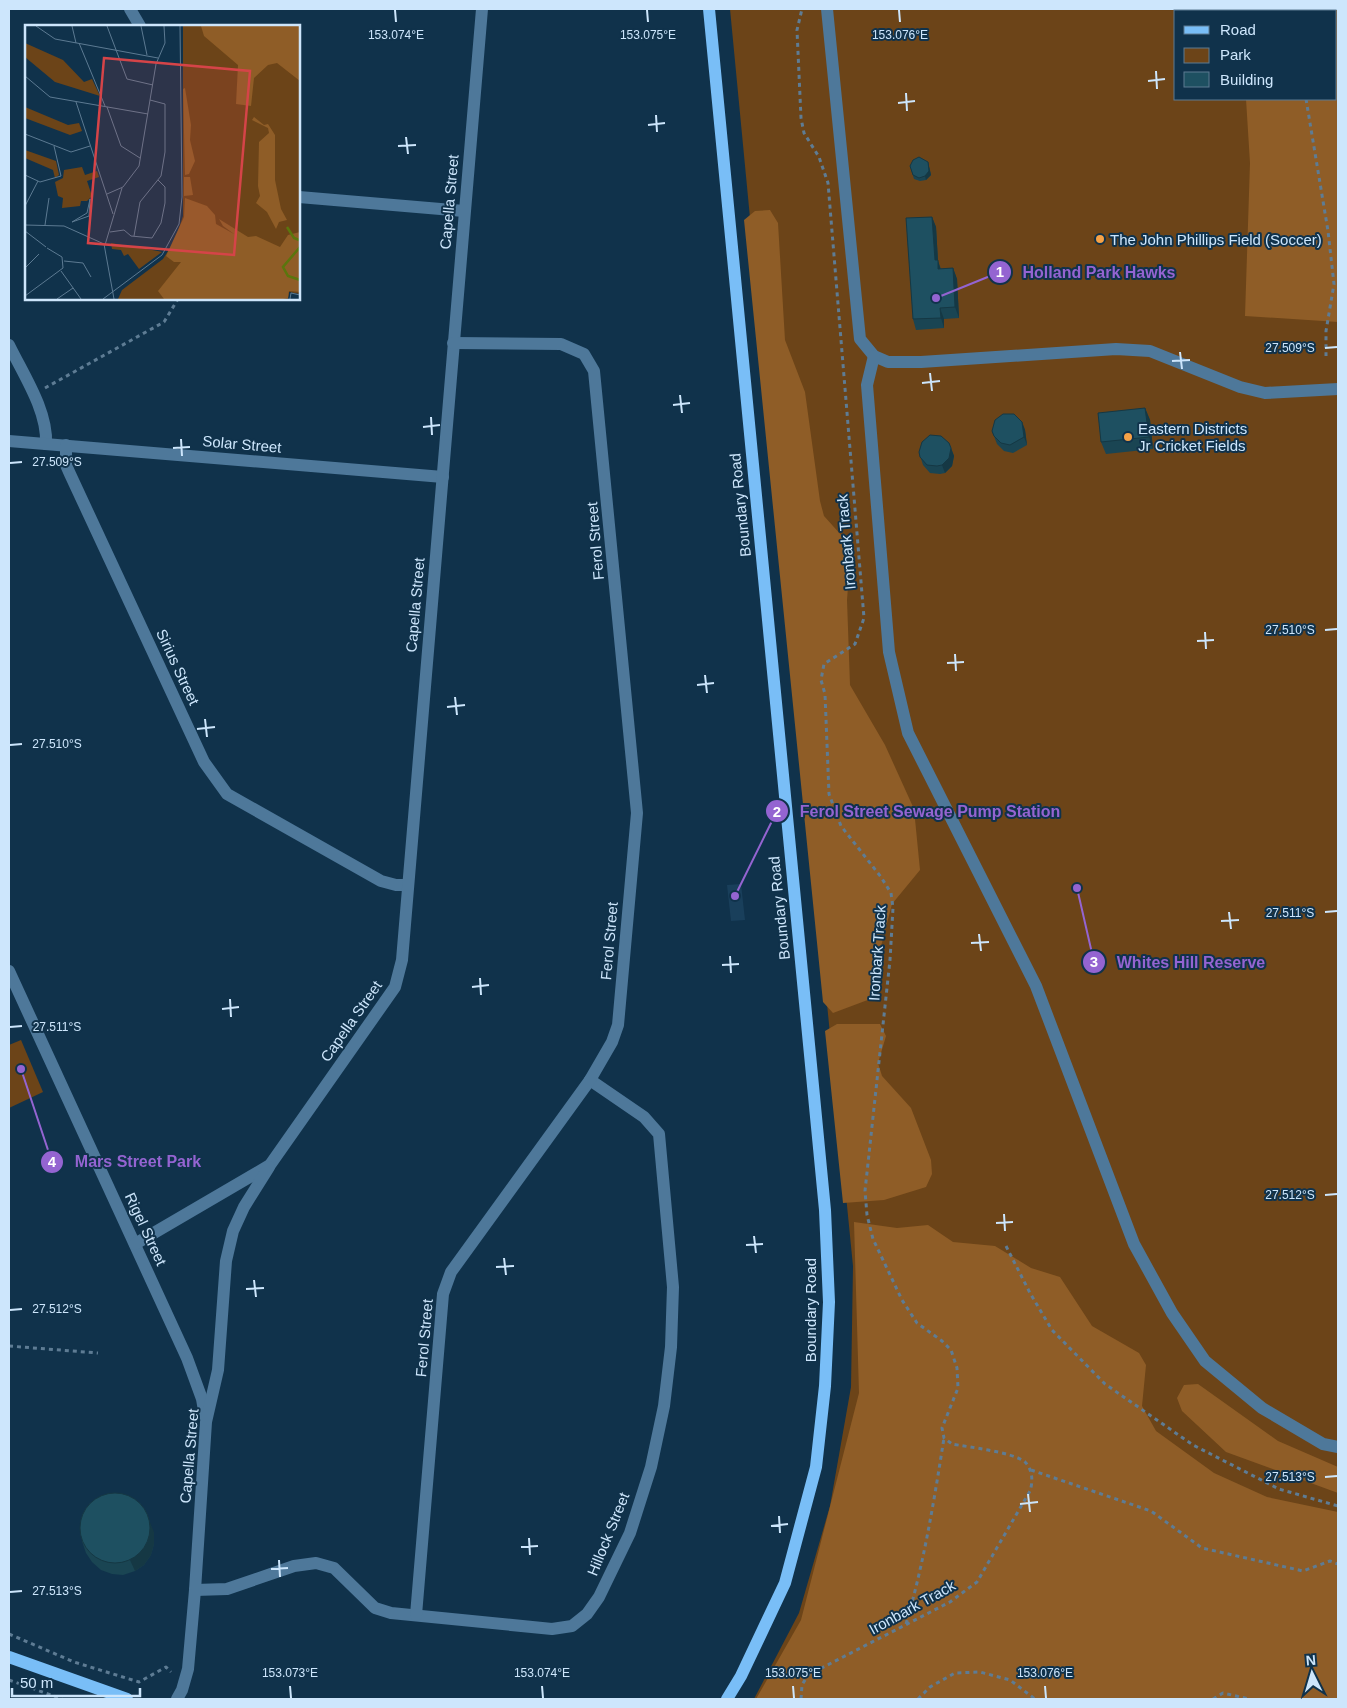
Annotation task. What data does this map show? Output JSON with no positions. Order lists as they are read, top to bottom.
{
  "streets": {
    "main road": ["Boundary Road"],
    "street": [
      "Capella Street",
      "Solar Street",
      "Ferol Street",
      "Sirius Street",
      "Rigel Street",
      "Hillock Street"
    ],
    "path": ["Ironbark Track"]
  },
  "crossings": [
    ["Capella Street", "Solar Street"],
    ["Capella Street", "Ferol Street"],
    ["Capella Street", "Sirius Street"],
    ["Capella Street", "Rigel Street"],
    ["Capella Street", "Hillock Street"],
    ["Solar Street", "Sirius Street"],
    ["Ferol Street", "Hillock Street"]
  ],
  "places": [
    "The John Phillips Field (Soccer)",
    "Holland Park Hawks",
    "Eastern Districts Jr Cricket Fields",
    "Whites Hill Reserve",
    "Ferol Street Sewage Pump Station",
    "Mars Street Park"
  ],
  "legend": ["Road", "Park", "Building"],
  "scale_bar": "50 m",
  "north": "top",
  "coordinates": [
    "153.074°E",
    "153.075°E",
    "153.076°E",
    "27.509°S",
    "27.510°S",
    "27.511°S",
    "27.512°S",
    "27.513°S",
    "153.073°E"
  ]
}
